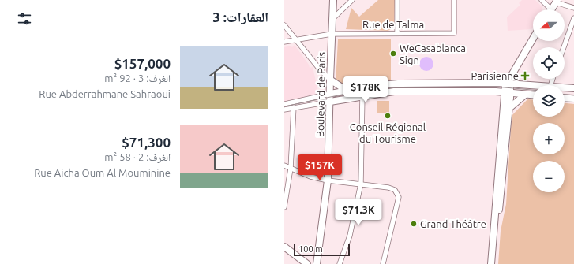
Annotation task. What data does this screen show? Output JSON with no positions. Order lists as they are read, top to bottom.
{
  "streets": {
    "main road": ["Boulevard de Paris"],
    "street": ["Rue de Talma"]
  },
  "crossings": [
    ["Rue de Talma", "Boulevard de Paris"]
  ],
  "places": {
    "other": ["WeCasablanca Sign", "Conseil Régional du Tourisme", "Grand Théâtre"],
    "health": ["Parisienne"]
  },
  "scale_bar": "100 m",
  "north": "left",
  "page": {
    "heading": "العقارات: 3",
    "map_buttons": ["+", "−"],
    "list": [
      {
        "name": "$157,000",
        "note": "الغرف: 3 · 92 m² · Rue Abderrahmane Sahraoui"
      },
      {
        "name": "$71,300",
        "note": "الغرف: 2 · 58 m² · Rue Aicha Oum Al Mouminine"
      }
    ],
    "price": ["$178K", "$157K", "$71.3K"],
    "scale": "100 m"
  }
}
